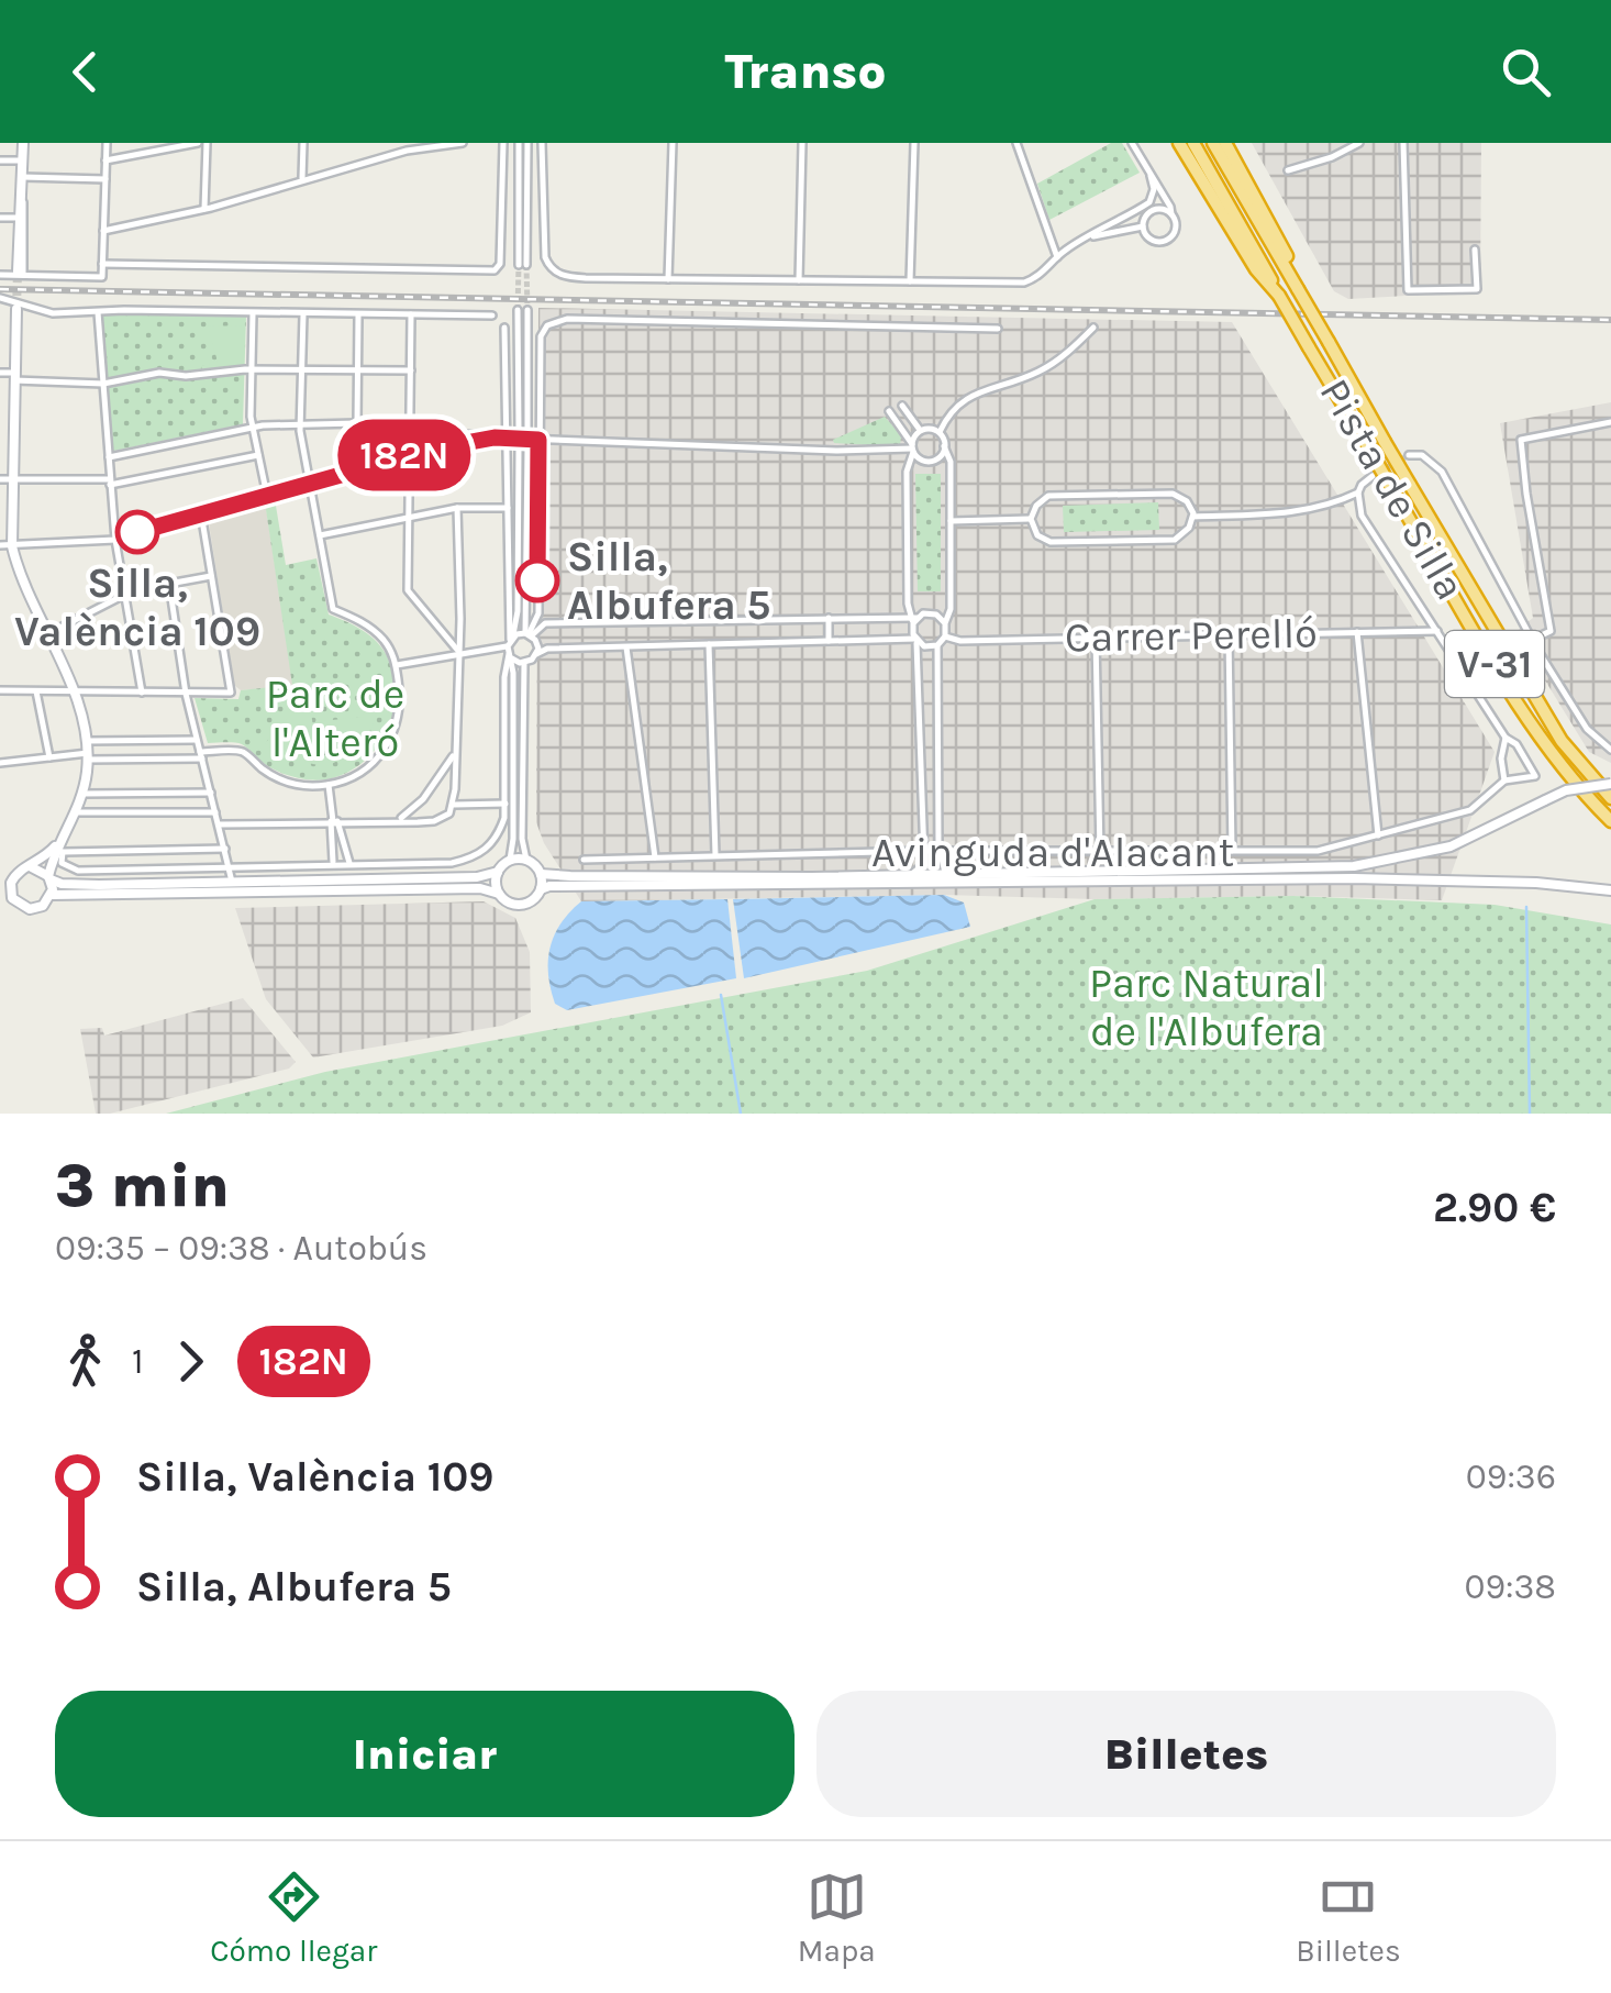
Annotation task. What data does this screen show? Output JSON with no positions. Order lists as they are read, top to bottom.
{
  "streets": {
    "highway": ["Pista de Silla", "V-31"],
    "main road": ["Avinguda d'Alacant"],
    "street": ["Carrer Perelló"]
  },
  "parks": ["Parc de l'Alteró", "Parc Natural de l'Albufera"],
  "places": ["Silla, València 109", "Silla, Albufera 5"],
  "lines": ["bus line 182N"],
  "page": {
    "header": "Transo",
    "on_map": "182N",
    "heading": ["3 min", "09:35 – 09:38 · Autobús", "2.90 €"],
    "legs": ["1", "182N"],
    "list": [
      {
        "name": "Silla, València 109",
        "value": "09:36"
      },
      {
        "name": "Silla, Albufera 5",
        "value": "09:38"
      }
    ],
    "buttons": ["Iniciar", "Billetes"],
    "tabs": ["Cómo llegar", "Mapa", "Billetes"]
  }
}
